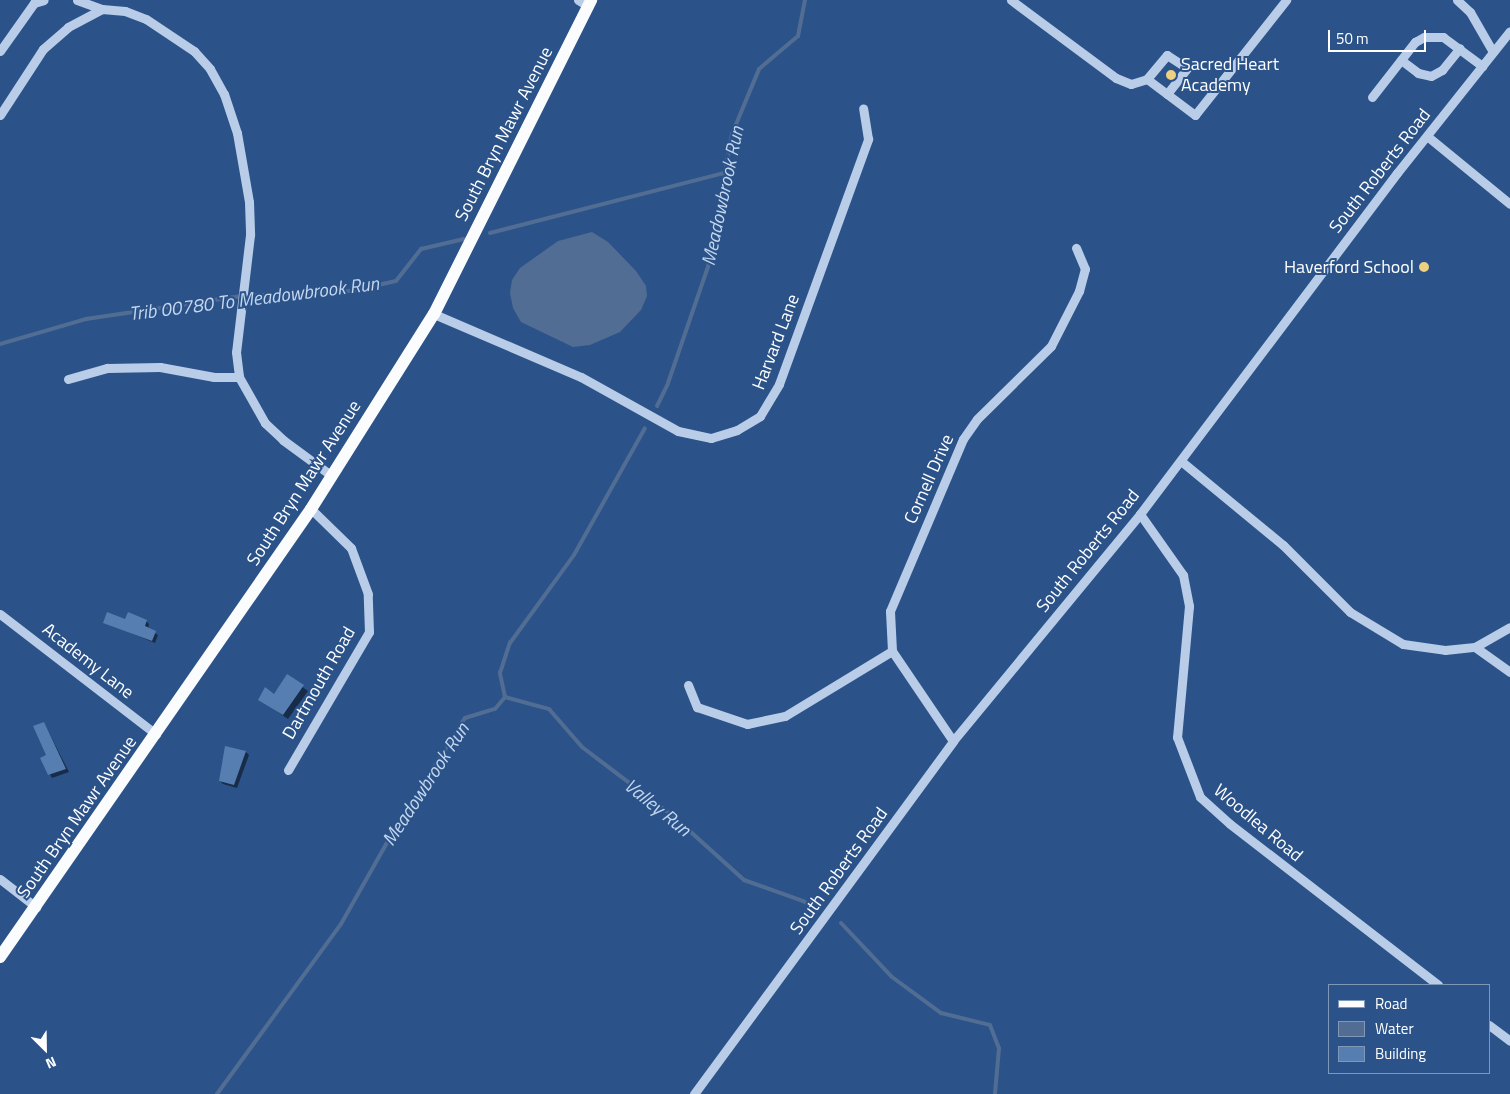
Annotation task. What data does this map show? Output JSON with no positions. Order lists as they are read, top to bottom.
{
  "streets": {
    "main road": ["South Bryn Mawr Avenue"],
    "street": [
      "South Roberts Road",
      "Harvard Lane",
      "Cornell Drive",
      "Academy Lane",
      "Dartmouth Road",
      "Woodlea Road"
    ]
  },
  "crossings": [
    ["South Bryn Mawr Avenue", "Harvard Lane"],
    ["South Bryn Mawr Avenue", "Academy Lane"],
    ["South Bryn Mawr Avenue", "Dartmouth Road"],
    ["South Roberts Road", "Woodlea Road"]
  ],
  "water": ["Meadowbrook Run", "Trib 00780 To Meadowbrook Run", "Valley Run"],
  "places": ["Sacred Heart Academy", "Haverford School"],
  "legend": ["Road", "Water", "Building"],
  "scale_bar": "50 m",
  "north": "bottom right"
}
